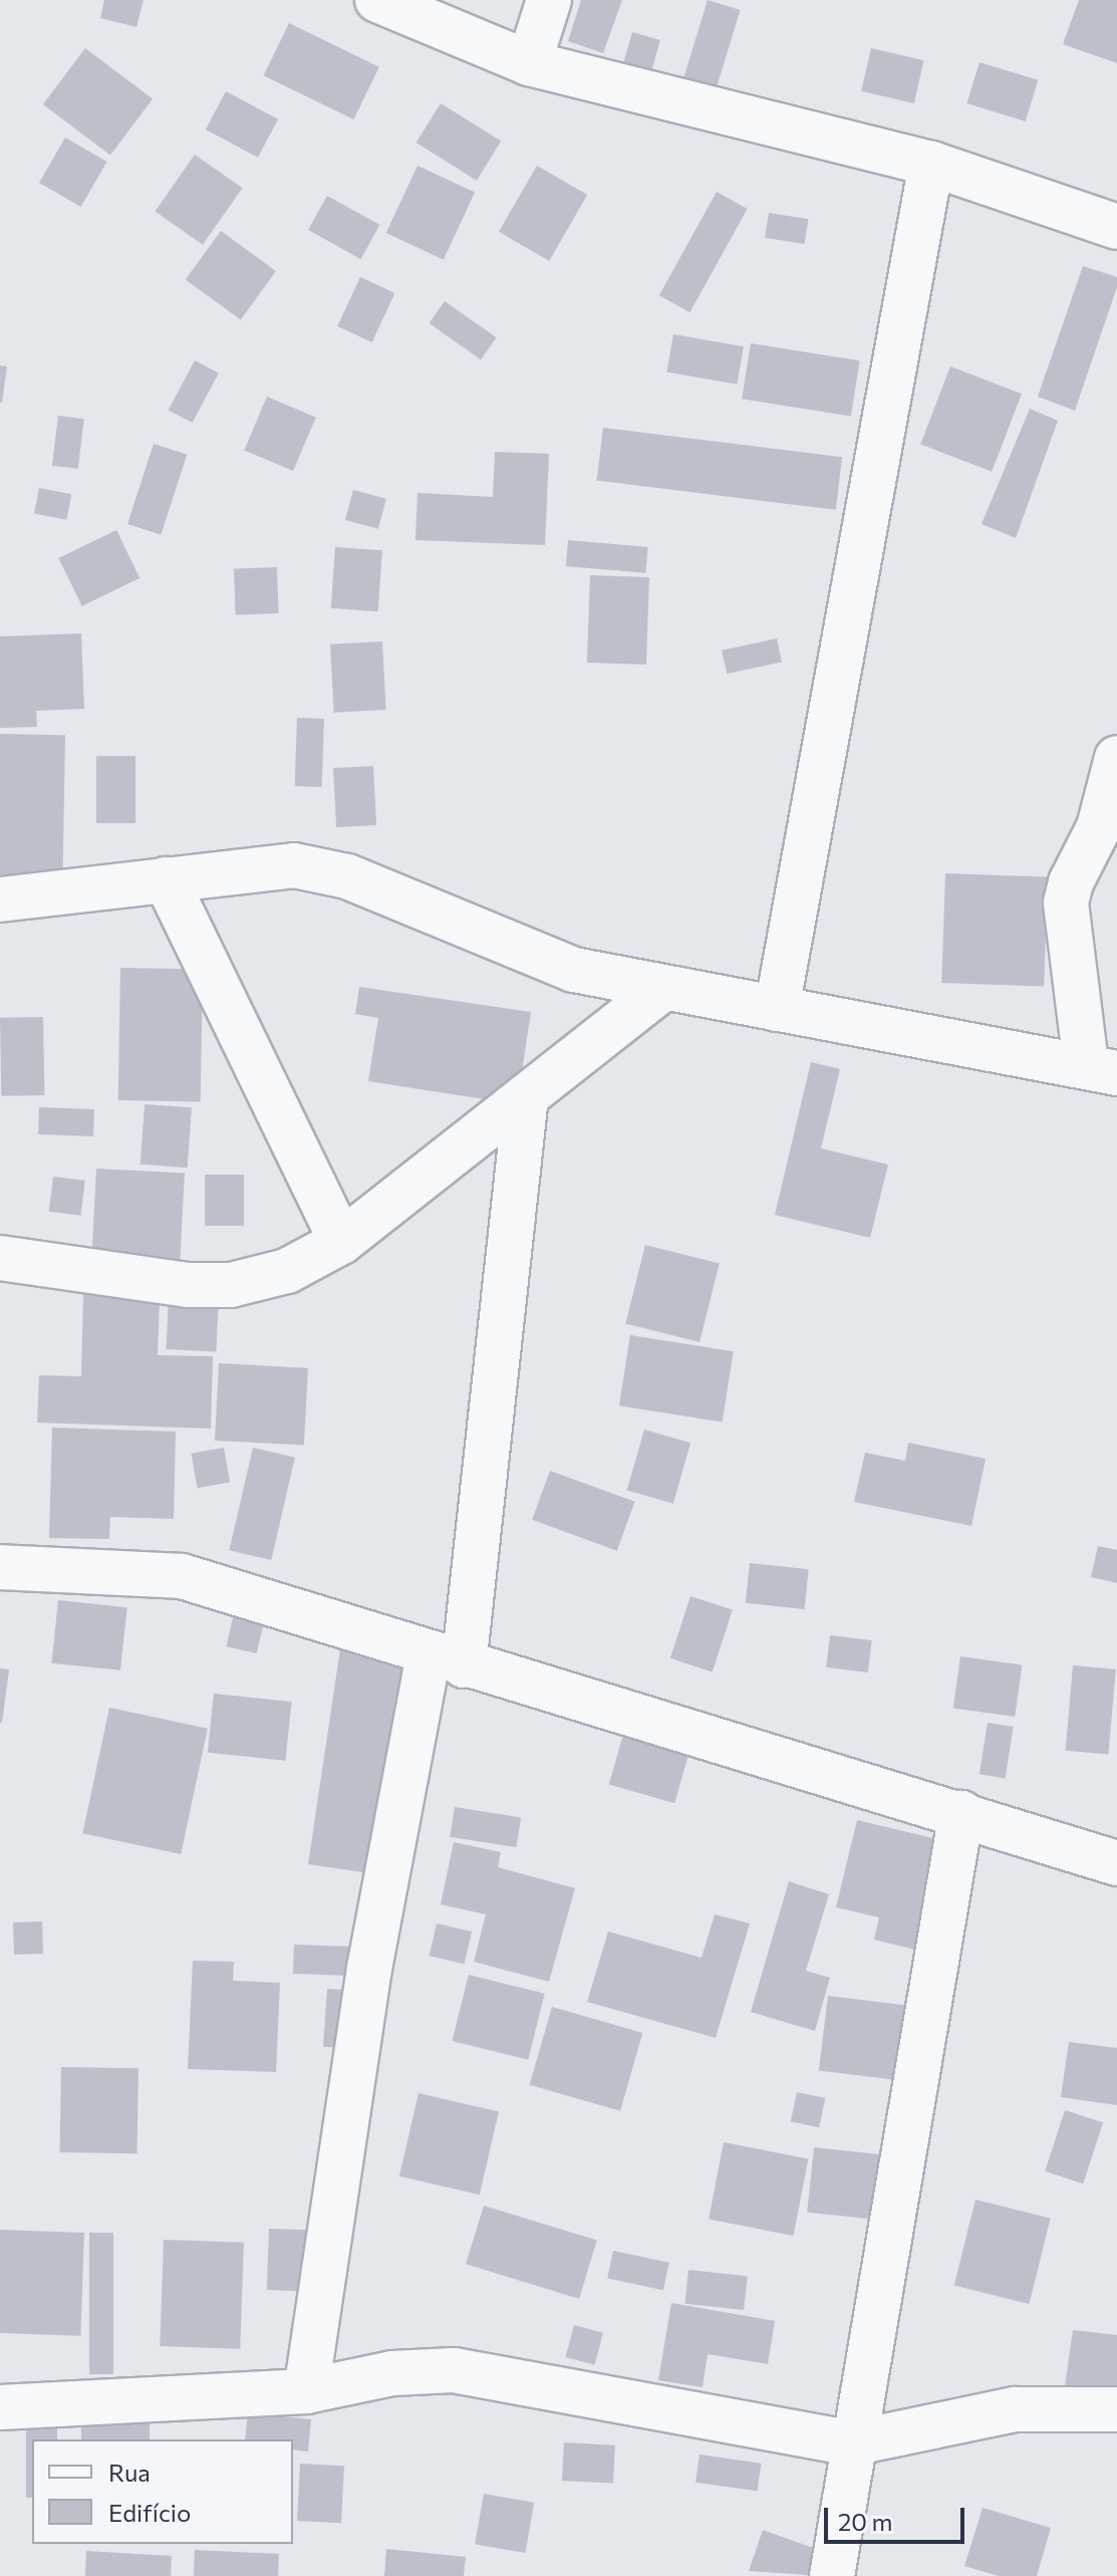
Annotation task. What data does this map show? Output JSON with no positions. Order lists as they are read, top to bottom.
{
  "legend": ["Rua", "Edifício"],
  "scale_bar": "20 m"
}
